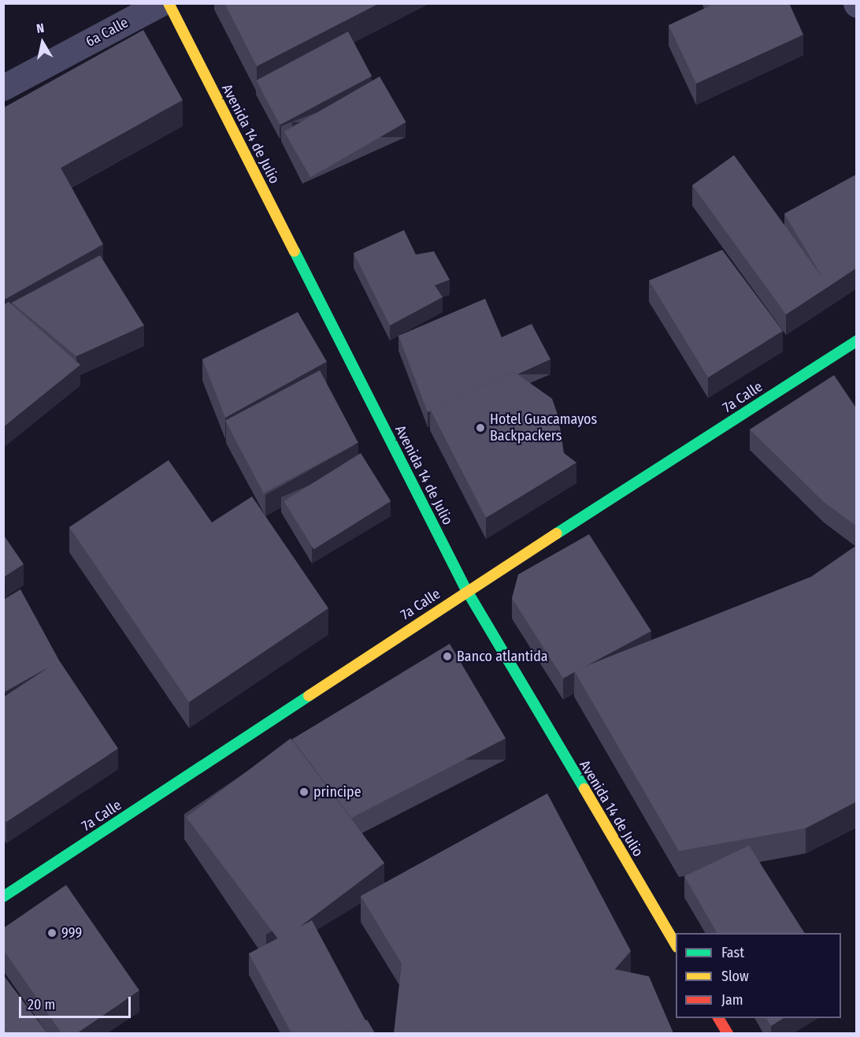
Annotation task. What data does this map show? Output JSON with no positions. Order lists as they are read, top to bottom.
{
  "streets": {
    "street": ["6a Calle", "Avenida 14 de Julio", "7a Calle"]
  },
  "crossings": [
    ["Avenida 14 de Julio", "7a Calle"]
  ],
  "places": [
    "Hotel Guacamayos Backpackers",
    "Banco atlantida",
    "principe",
    "999"
  ],
  "legend": ["Fast", "Slow", "Jam"],
  "scale_bar": "20 m",
  "north": "top"
}
